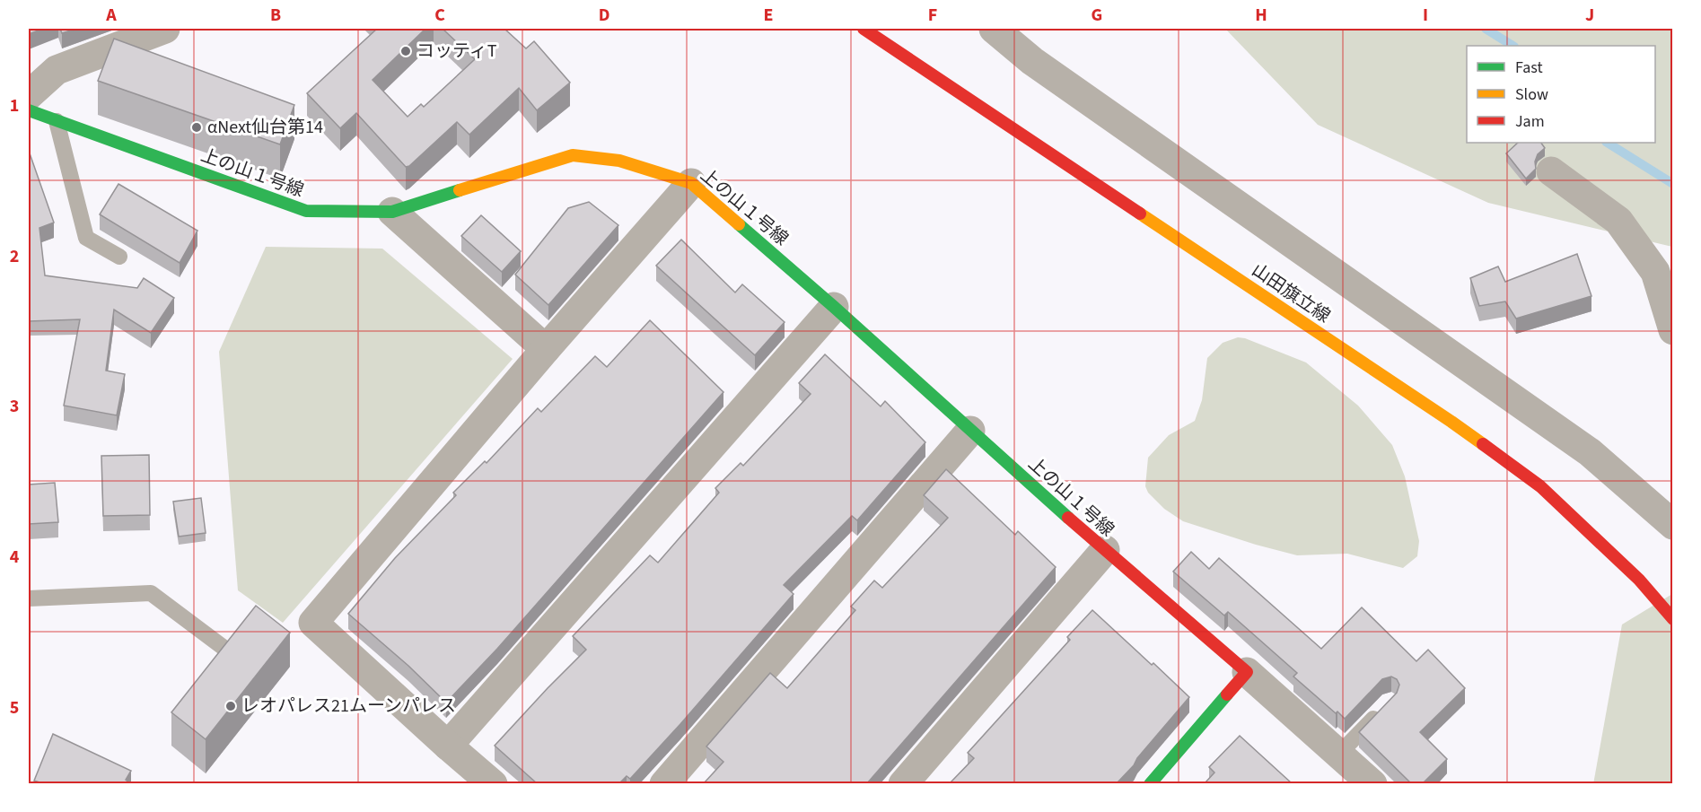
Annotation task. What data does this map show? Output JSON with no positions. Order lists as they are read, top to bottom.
{
  "streets": {
    "street": ["上の山１号線", "山田旗立線"]
  },
  "places": ["コッティT", "αNext仙台第14", "レオパレス21ムーンパレス"],
  "legend": ["Fast", "Slow", "Jam"],
  "grid": {
    "columns": [
      "A",
      "B",
      "C",
      "D",
      "E",
      "F",
      "G",
      "H",
      "I",
      "J"
    ],
    "rows": [
      "1",
      "2",
      "3",
      "4",
      "5"
    ]
  }
}
